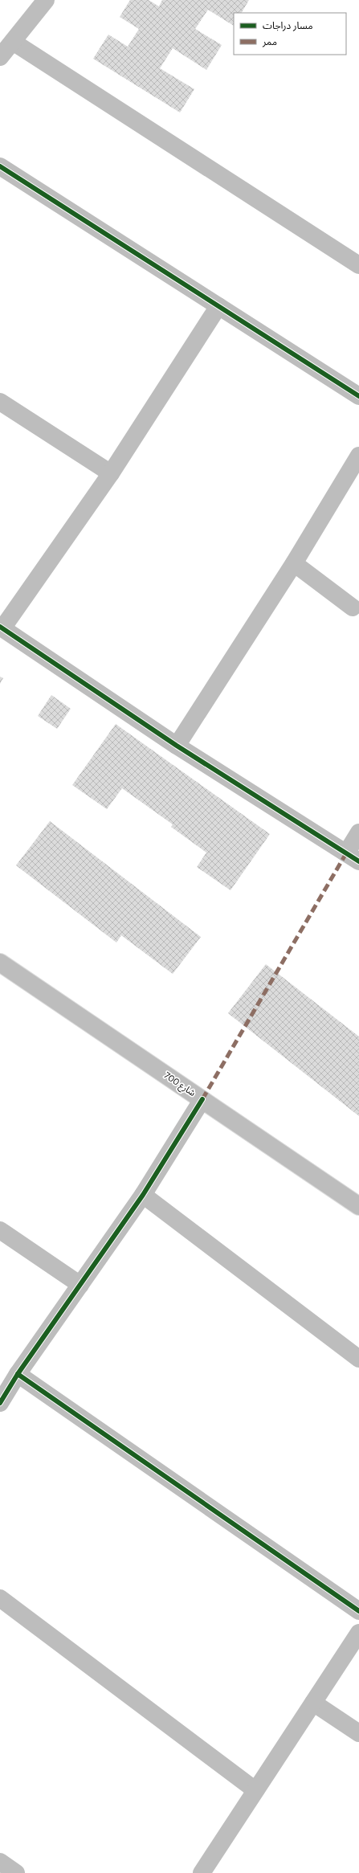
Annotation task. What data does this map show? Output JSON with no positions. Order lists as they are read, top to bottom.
{
  "streets": {
    "street": ["شارع 700"]
  },
  "legend": ["مسار دراجات", "ممر"]
}
